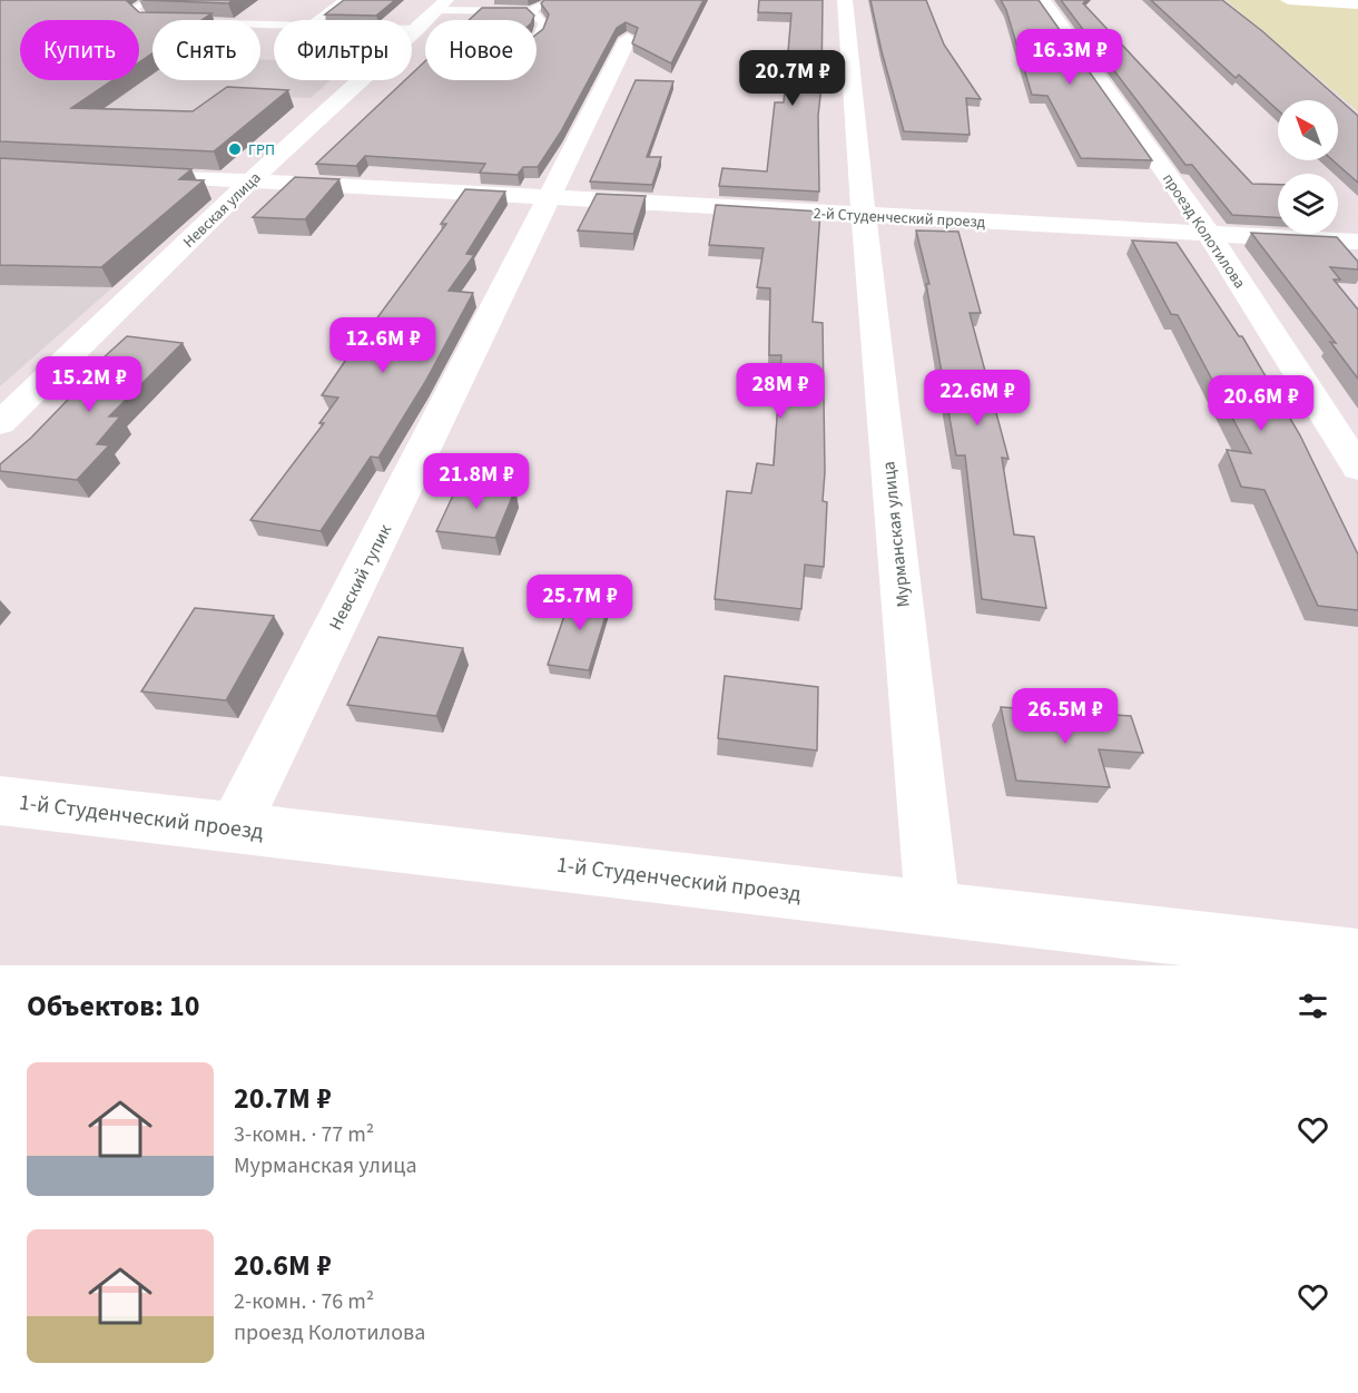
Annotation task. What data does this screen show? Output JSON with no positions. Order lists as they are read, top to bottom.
{
  "streets": {
    "street": [
      "Невская улица",
      "2-й Студенческий проезд",
      "проезд Колотилова",
      "Мурманская улица",
      "Невский тупик",
      "1-й Студенческий проезд"
    ]
  },
  "crossings": [
    ["Невская улица", "2-й Студенческий проезд"],
    ["2-й Студенческий проезд", "проезд Колотилова"],
    ["2-й Студенческий проезд", "Мурманская улица"],
    ["2-й Студенческий проезд", "Невский тупик"],
    ["Мурманская улица", "1-й Студенческий проезд"],
    ["Невский тупик", "1-й Студенческий проезд"]
  ],
  "places": ["ГРП"],
  "north": "top left",
  "page": {
    "chip": [
      "Купить",
      "Снять",
      "Фильтры",
      "Новое"
    ],
    "price": [
      "16.3M ₽",
      "20.7M ₽",
      "12.6M ₽",
      "15.2M ₽",
      "28M ₽",
      "22.6M ₽",
      "20.6M ₽",
      "21.8M ₽",
      "25.7M ₽",
      "26.5M ₽"
    ],
    "heading": "Объектов: 10",
    "list": [
      {
        "name": "20.7M ₽",
        "note": "3-комн. · 77 m² · Мурманская улица"
      },
      {
        "name": "20.6M ₽",
        "note": "2-комн. · 76 m² · проезд Колотилова"
      }
    ]
  }
}
